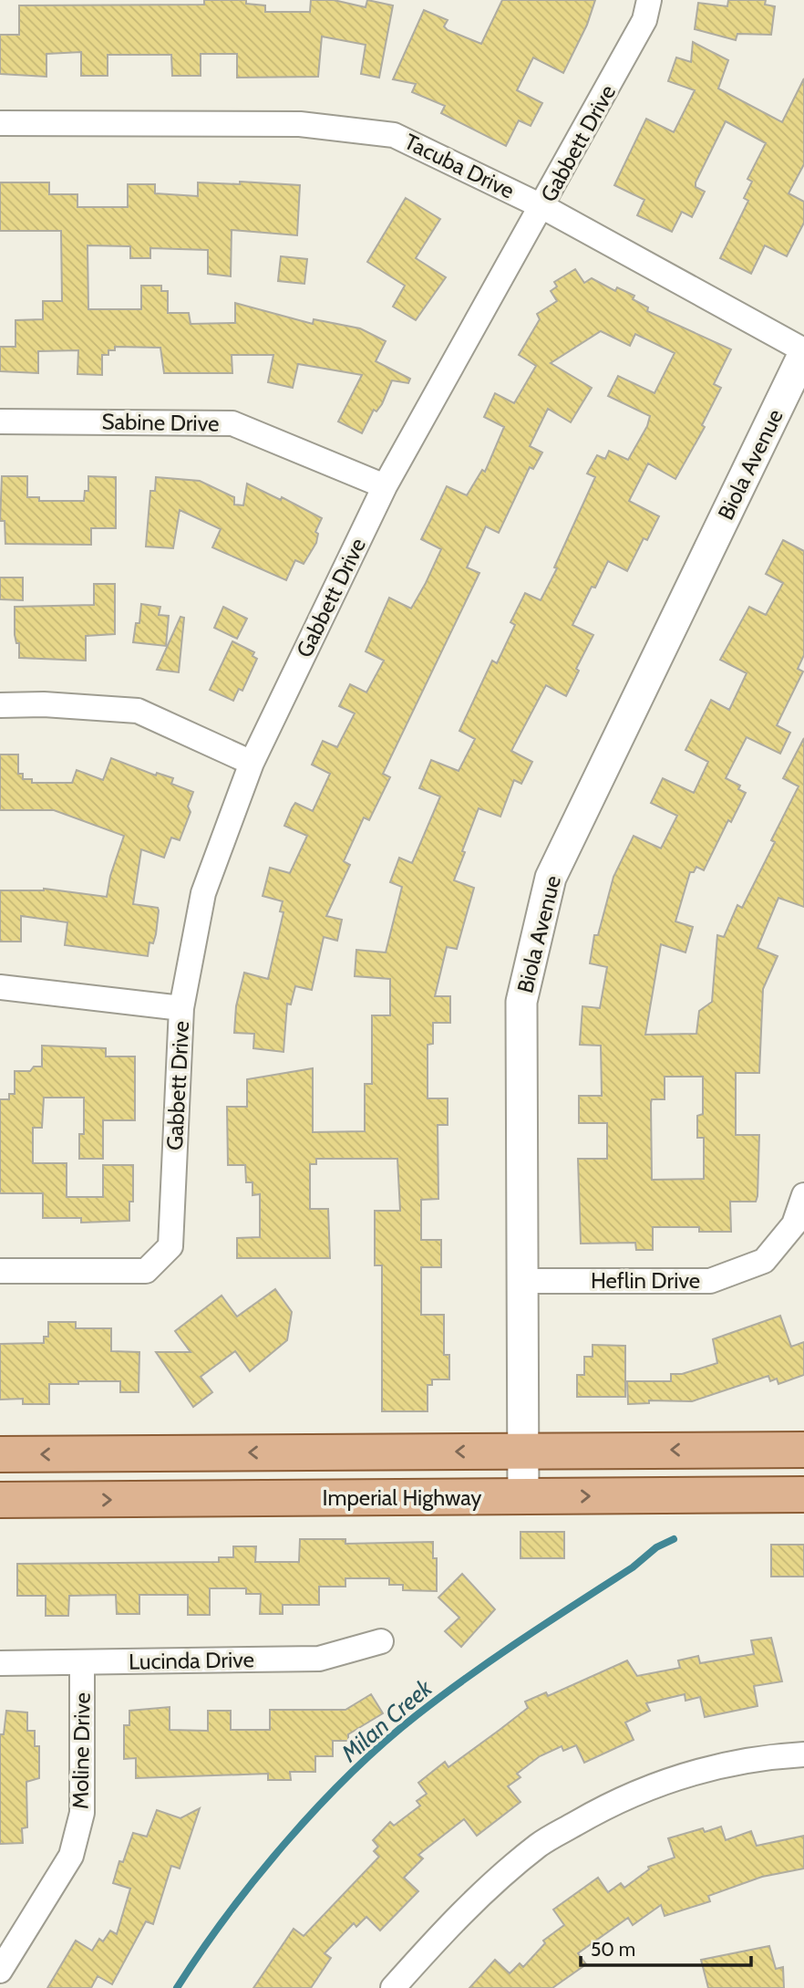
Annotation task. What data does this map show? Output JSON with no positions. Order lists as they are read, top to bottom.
{
  "streets": {
    "main road": ["Imperial Highway"],
    "street": [
      "Gabbett Drive",
      "Tacuba Drive",
      "Sabine Drive",
      "Biola Avenue",
      "Heflin Drive",
      "Lucinda Drive",
      "Moline Drive"
    ]
  },
  "crossings": [
    ["Gabbett Drive", "Tacuba Drive"],
    ["Gabbett Drive", "Sabine Drive"],
    ["Tacuba Drive", "Biola Avenue"],
    ["Biola Avenue", "Heflin Drive"],
    ["Biola Avenue", "Imperial Highway"],
    ["Lucinda Drive", "Moline Drive"]
  ],
  "water": ["Milan Creek"],
  "scale_bar": "50 m"
}
